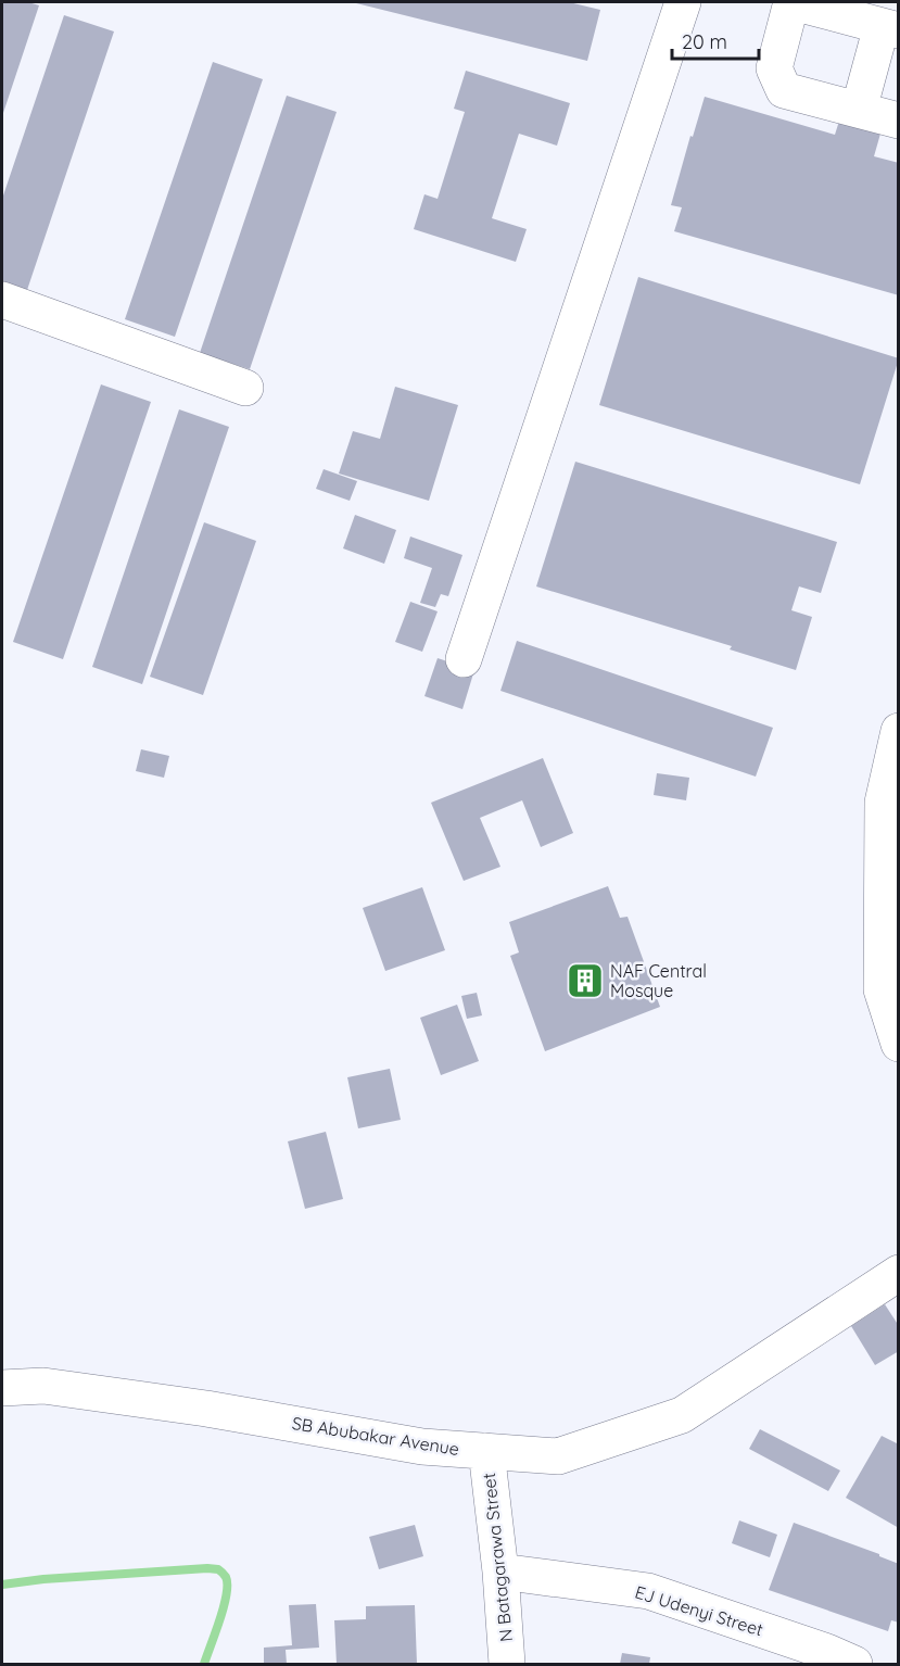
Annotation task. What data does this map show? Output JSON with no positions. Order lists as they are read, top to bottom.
{
  "streets": {
    "street": ["SB Abubakar Avenue", "N Batagarawa Street", "EJ Udenyi Street"]
  },
  "crossings": [
    ["SB Abubakar Avenue", "N Batagarawa Street"],
    ["N Batagarawa Street", "EJ Udenyi Street"]
  ],
  "places": {
    "building": ["NAF Central Mosque"]
  },
  "scale_bar": "20 m"
}
